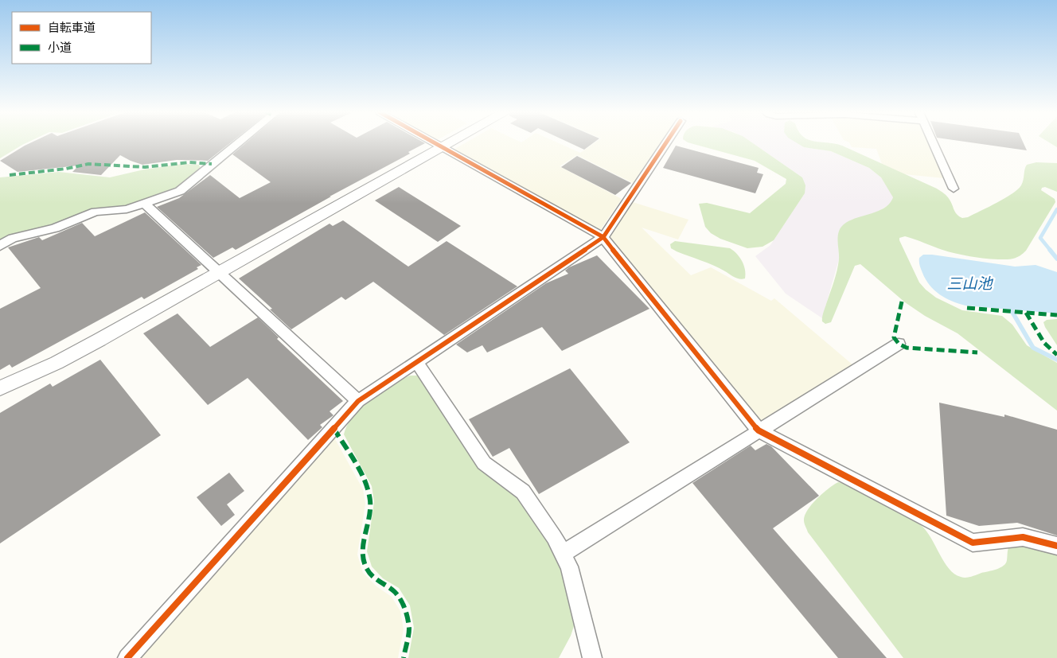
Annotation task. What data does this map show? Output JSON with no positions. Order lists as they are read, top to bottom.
{
  "water": ["三山池"],
  "legend": ["自転車道", "小道"]
}
